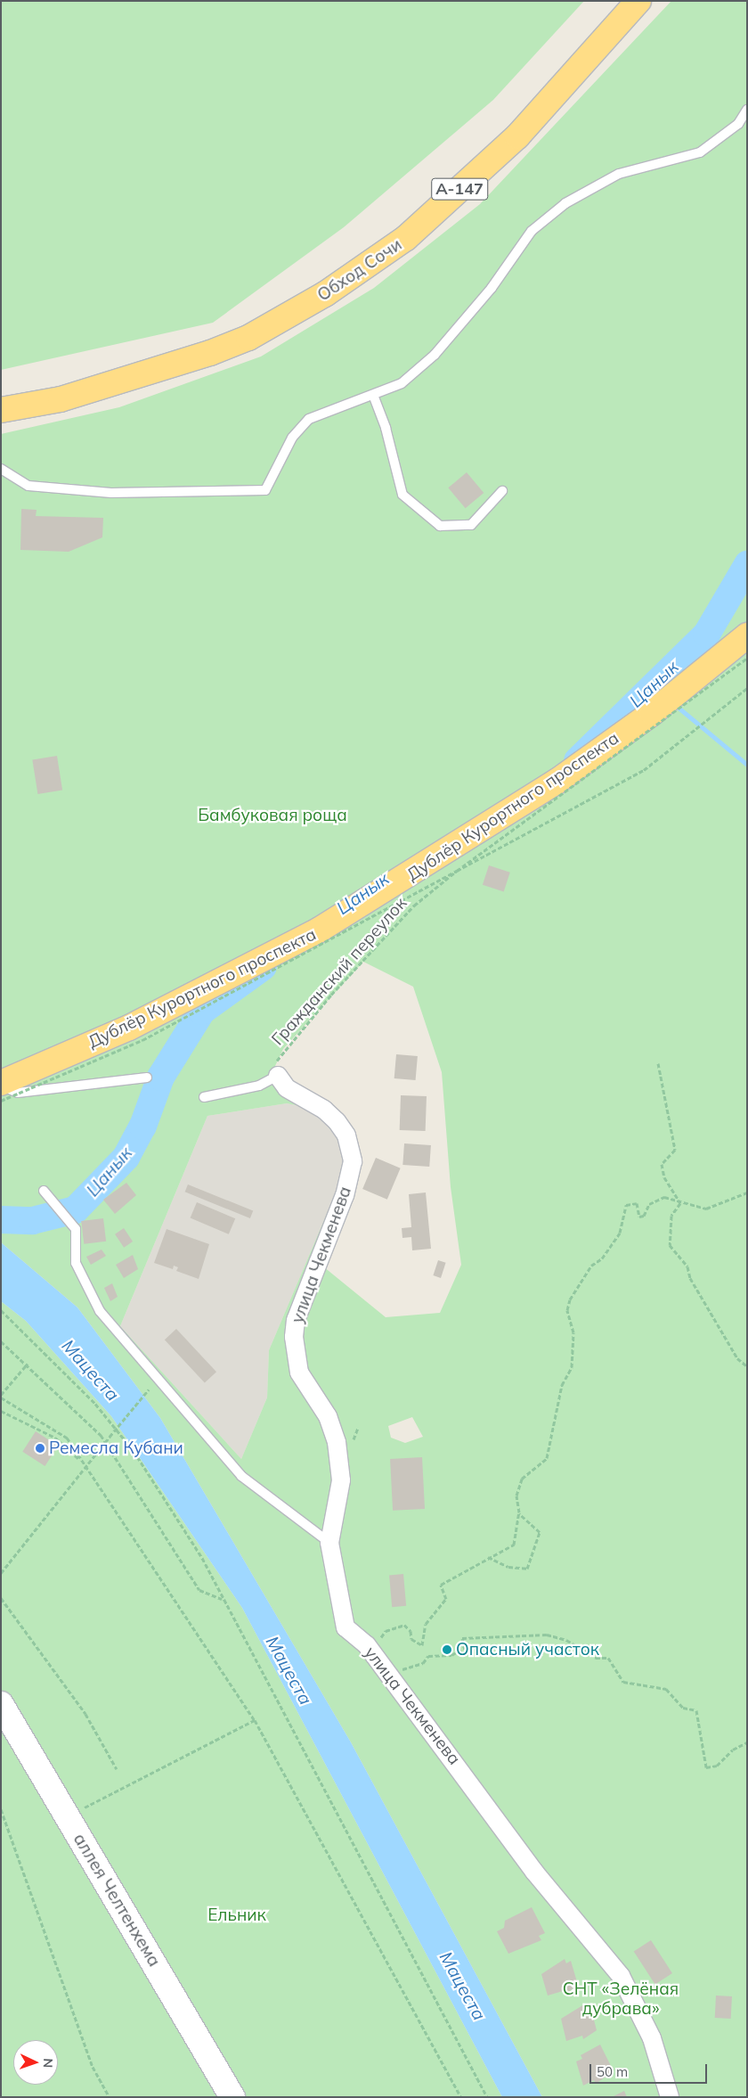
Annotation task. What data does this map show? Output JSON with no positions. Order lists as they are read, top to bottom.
{
  "streets": {
    "highway": ["А-147", "Обход Сочи", "Дублёр Курортного проспекта"],
    "main road": ["аллея Челтенхема"],
    "street": ["улица Чекменева"],
    "path": ["Гражданский переулок"]
  },
  "crossings": [
    ["Гражданский переулок", "улица Чекменева"]
  ],
  "water": ["Цанык", "Мацеста"],
  "parks": ["Бамбуковая роща", "Ельник", "СНТ «Зелёная дубрава»"],
  "places": ["Ремесла Кубани", "Опасный участок"],
  "scale_bar": "50 m",
  "north": "right"
}
